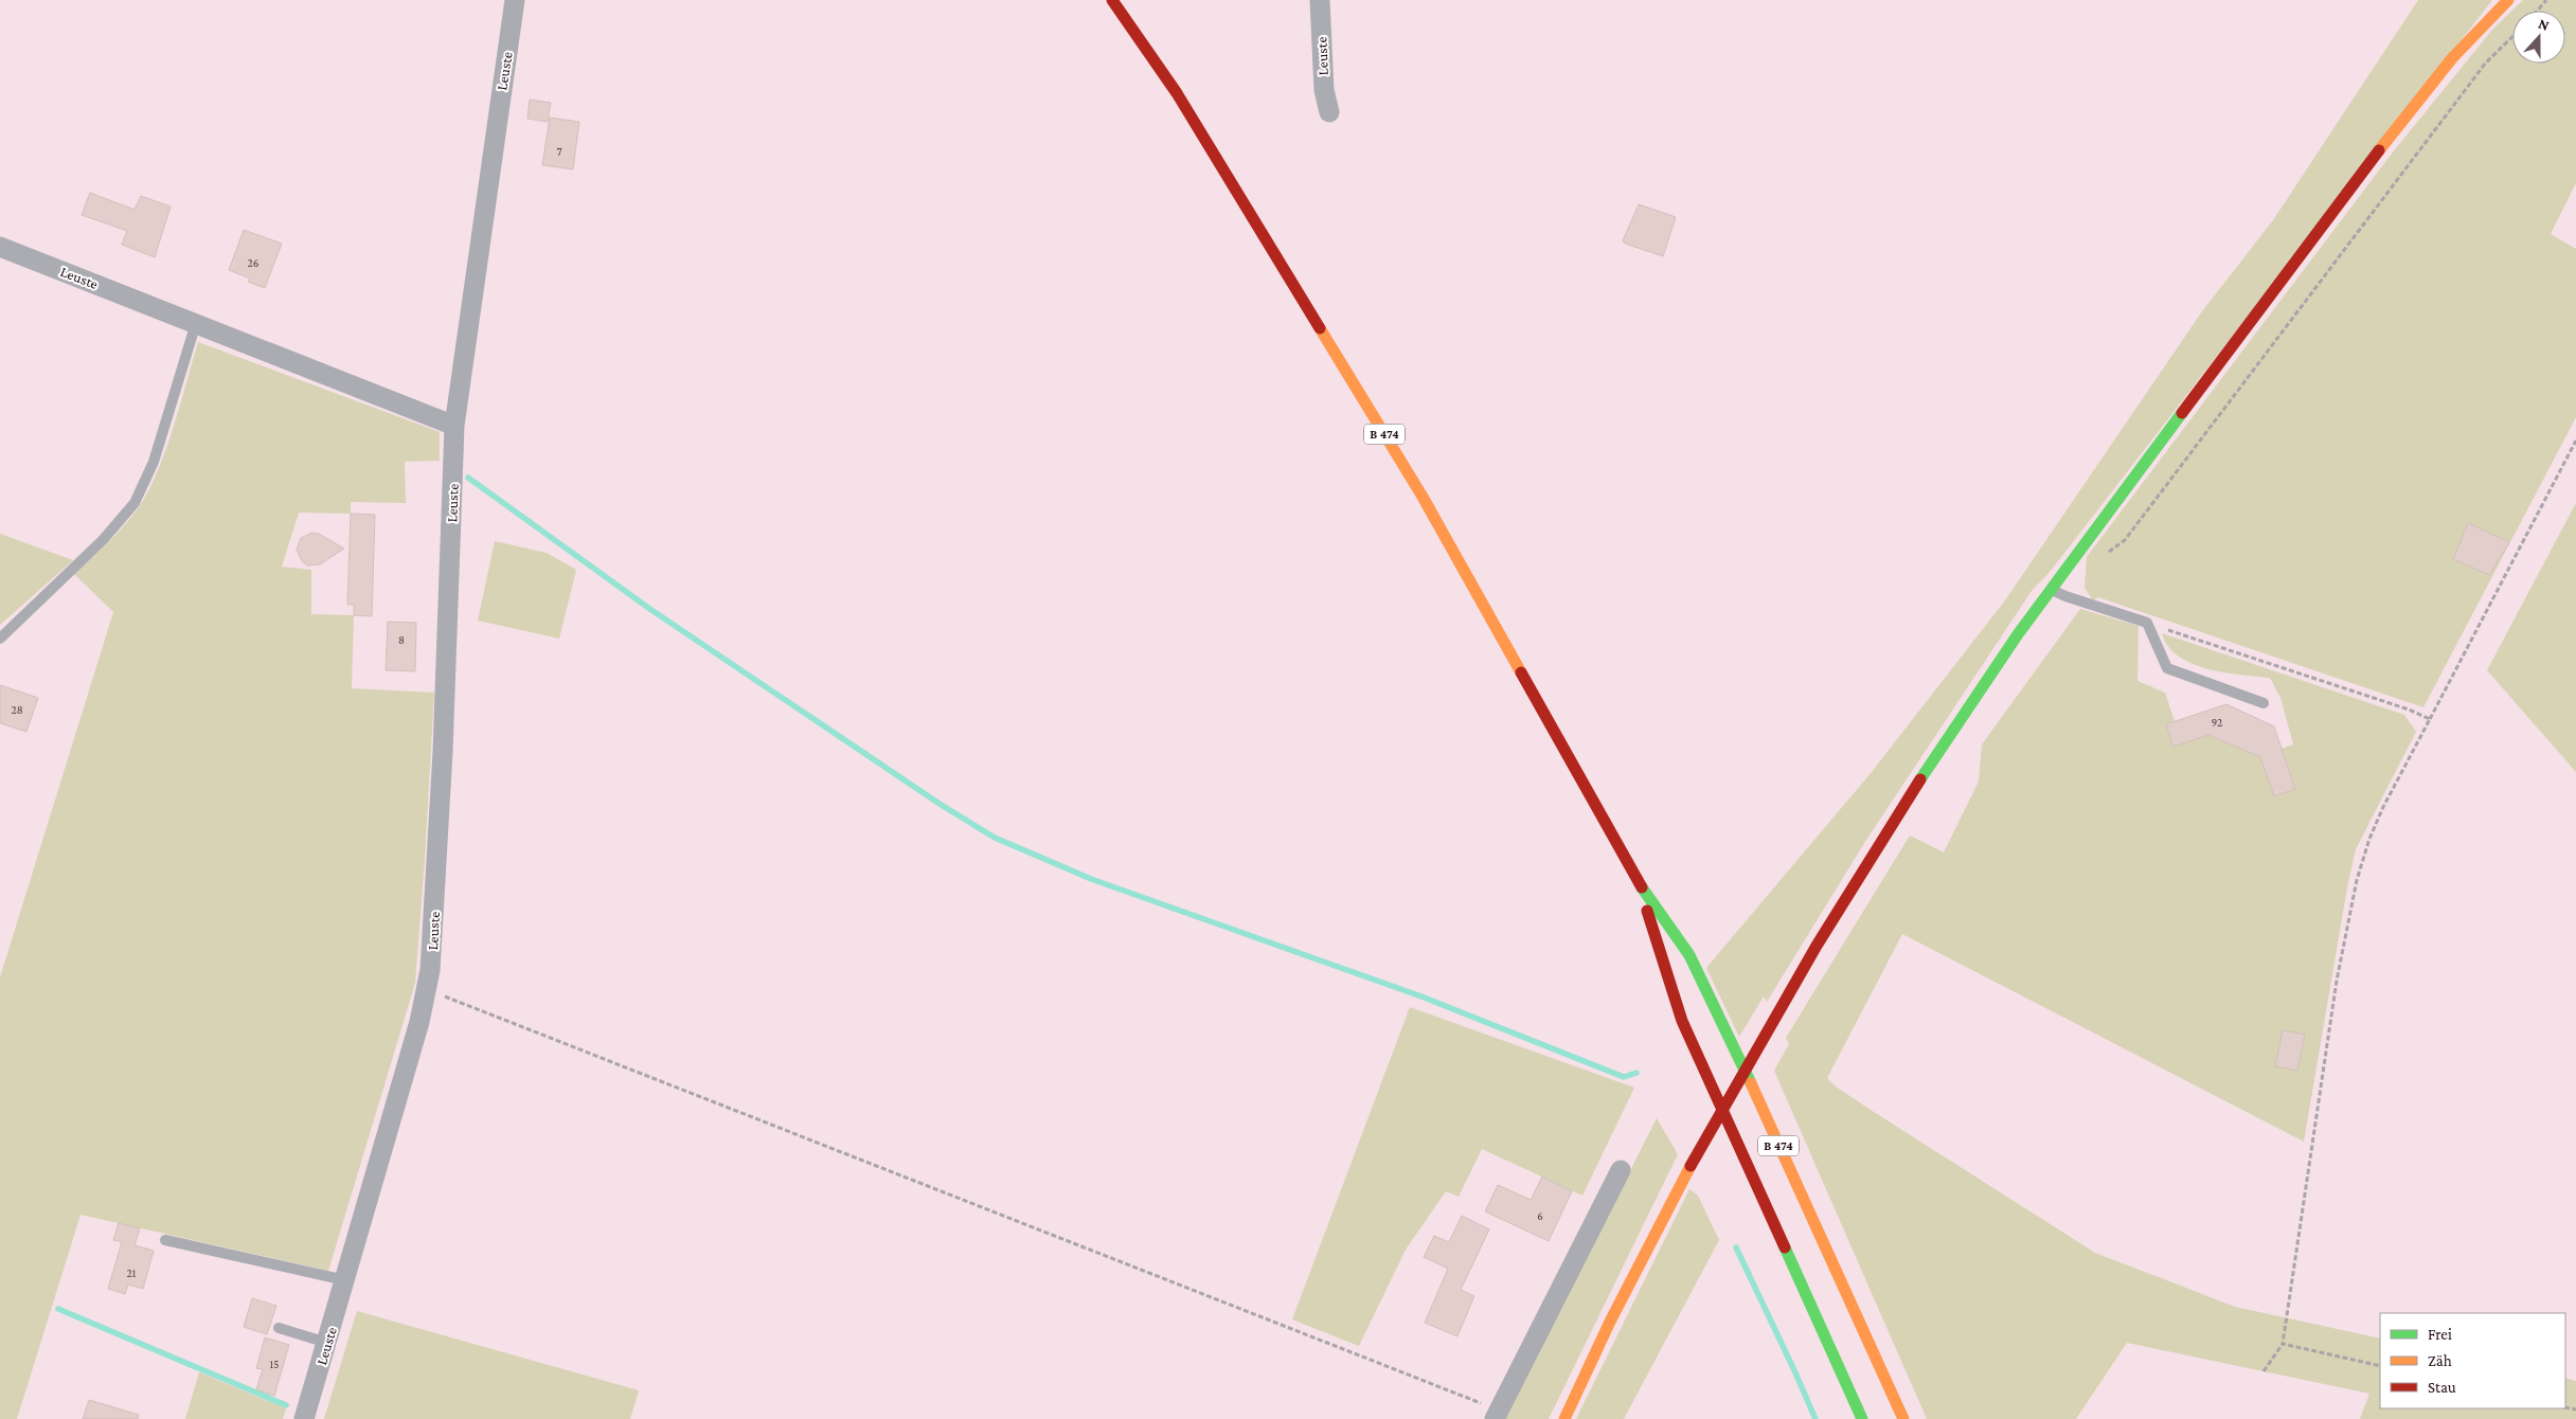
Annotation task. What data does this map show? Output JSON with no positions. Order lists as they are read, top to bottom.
{
  "streets": {
    "main road": ["B 474"],
    "street": ["Leuste"]
  },
  "house_numbers": [
    "7",
    "26",
    "8",
    "28",
    "92",
    "6",
    "21",
    "15"
  ],
  "legend": ["Frei", "Zäh", "Stau"],
  "north": "top"
}
